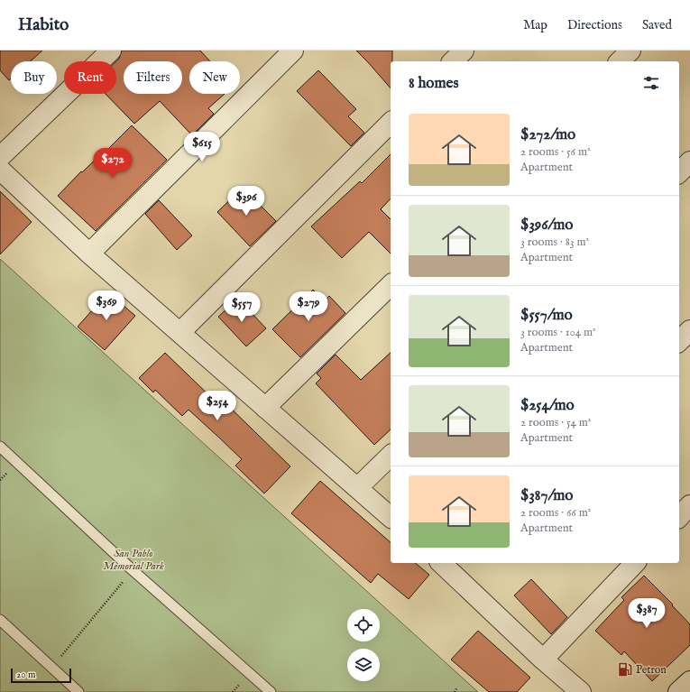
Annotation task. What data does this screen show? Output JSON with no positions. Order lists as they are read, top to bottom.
{
  "parks": ["San Pablo Memorial Park"],
  "places": {
    "fuel station": ["Petron"]
  },
  "scale_bar": "20 m",
  "page": {
    "header": "Habito",
    "nav": ["Map", "Directions", "Saved"],
    "chip": [
      "Buy",
      "Rent",
      "Filters",
      "New"
    ],
    "heading": "8 homes",
    "list": [
      {
        "name": "$272/mo",
        "note": "2 rooms · 56 m² · Apartment"
      },
      {
        "name": "$396/mo",
        "note": "3 rooms · 83 m² · Apartment"
      },
      {
        "name": "$557/mo",
        "note": "3 rooms · 104 m² · Apartment"
      },
      {
        "name": "$254/mo",
        "note": "2 rooms · 54 m² · Apartment"
      },
      {
        "name": "$387/mo",
        "note": "2 rooms · 66 m² · Apartment"
      }
    ],
    "price": [
      "$615",
      "$272",
      "$396",
      "$369",
      "$279",
      "$557",
      "$254",
      "$387"
    ],
    "scale": "20 m"
  }
}
